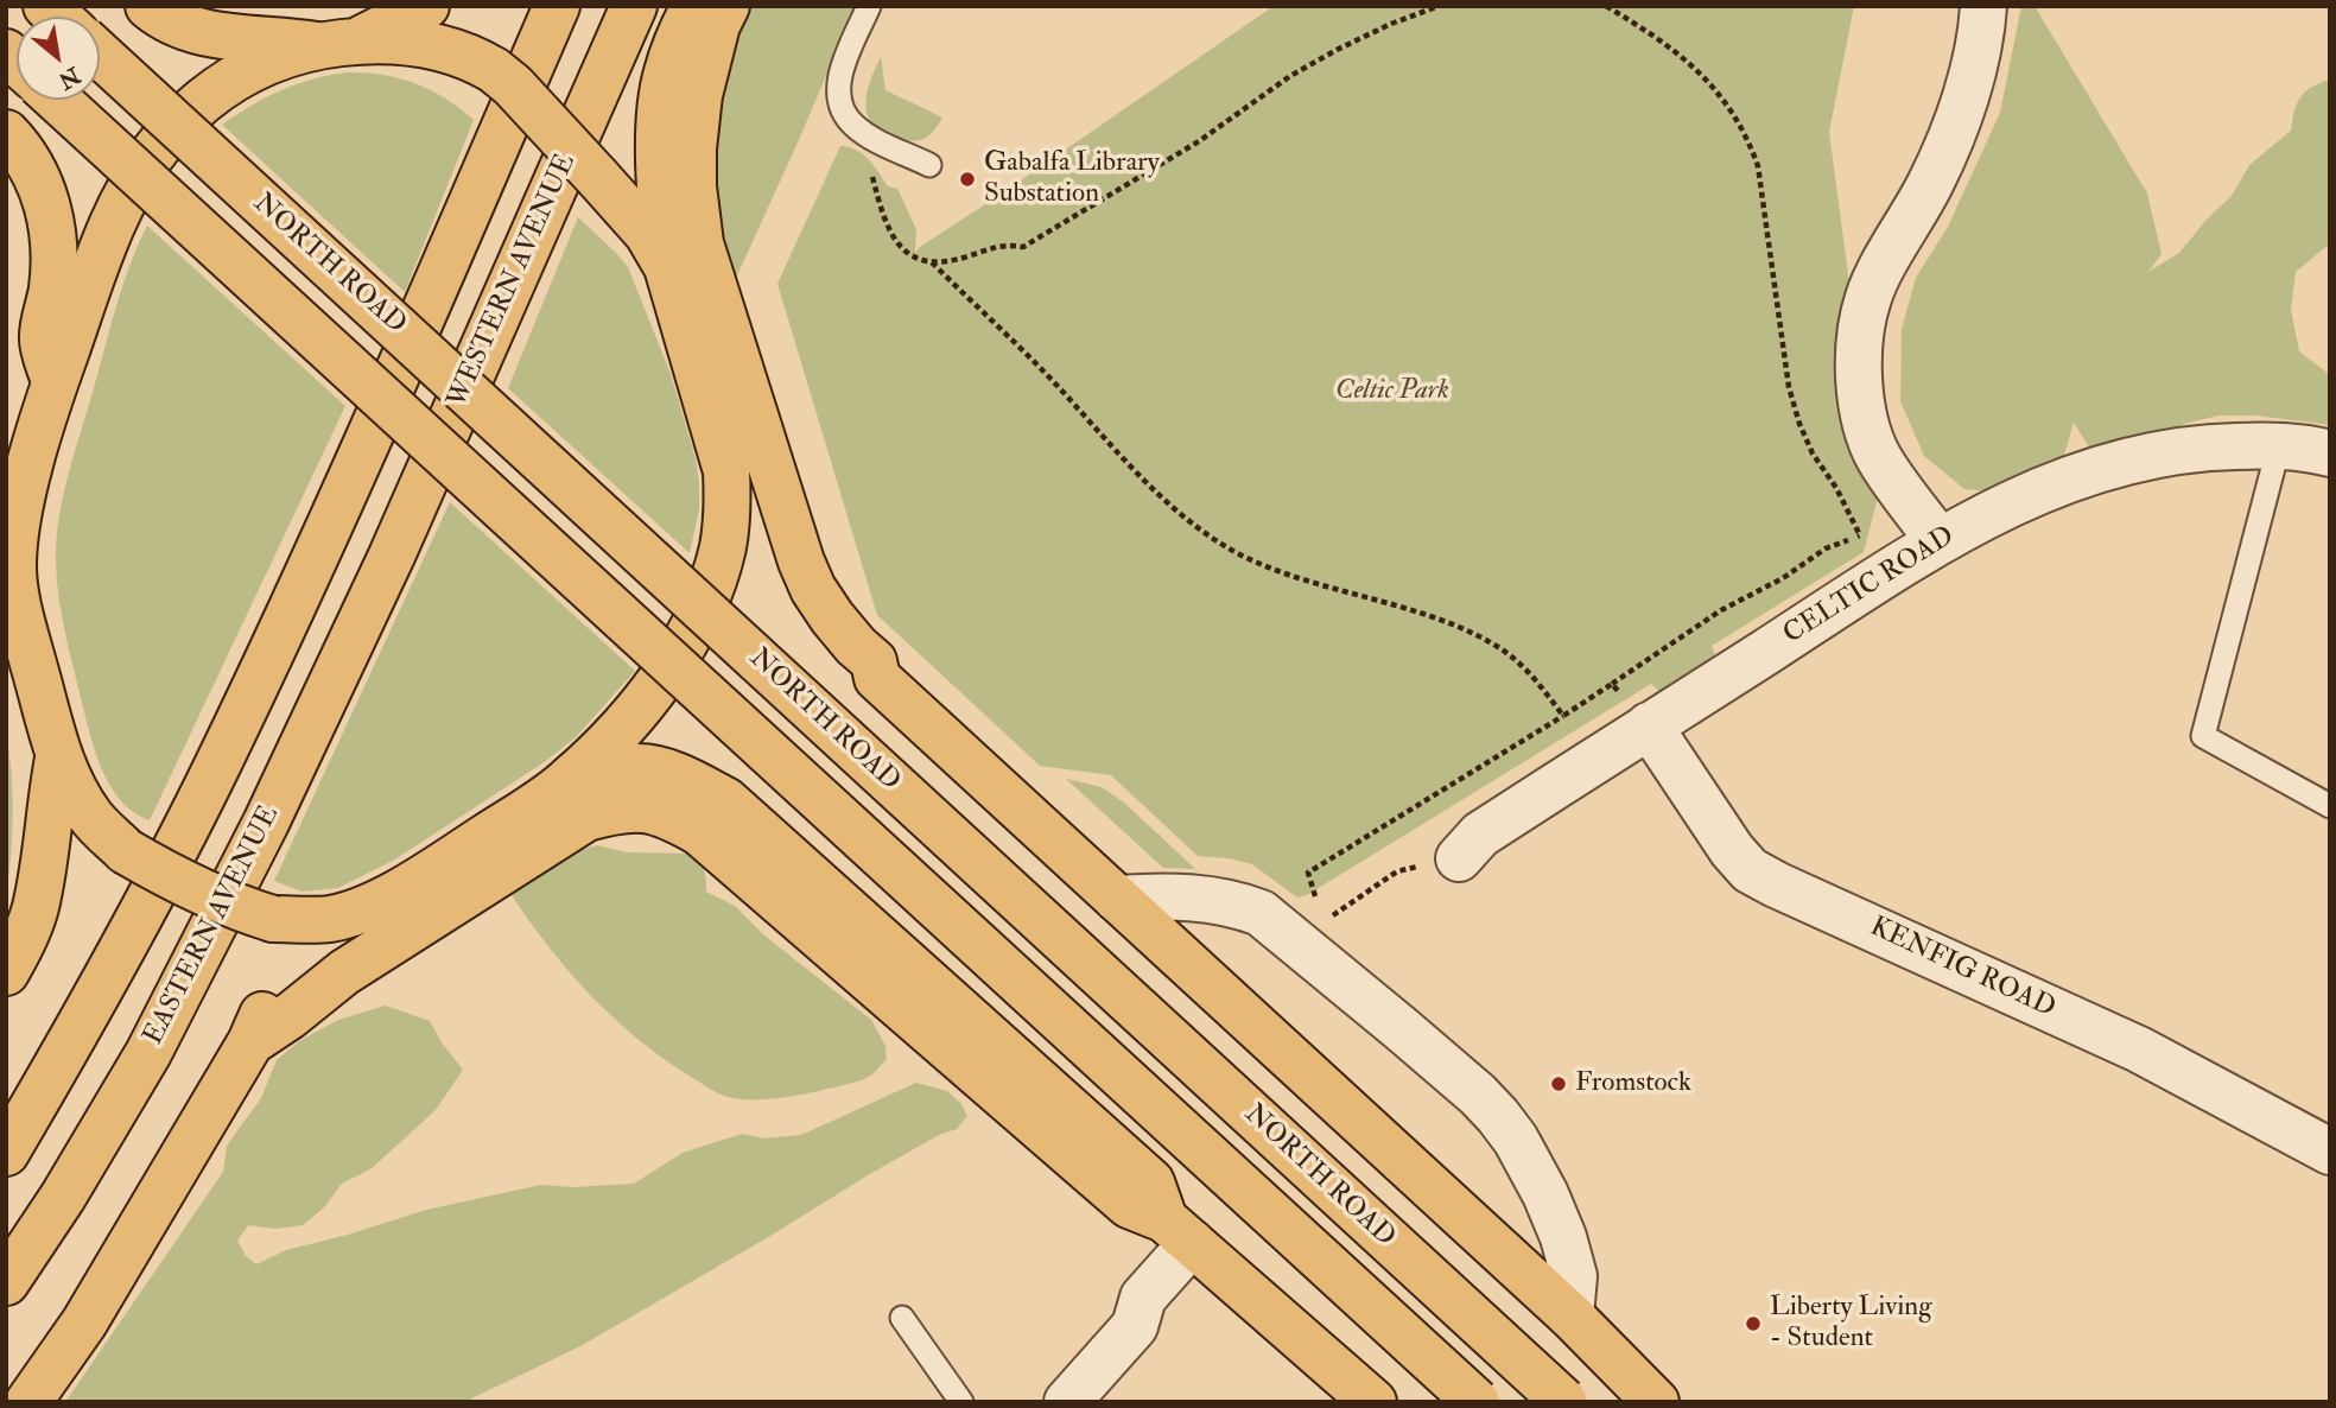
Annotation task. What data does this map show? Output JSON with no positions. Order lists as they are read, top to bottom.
{
  "streets": {
    "main road": ["NORTH ROAD", "WESTERN AVENUE", "EASTERN AVENUE"],
    "street": ["CELTIC ROAD", "KENFIG ROAD"]
  },
  "crossings": [
    ["WESTERN AVENUE", "EASTERN AVENUE"],
    ["CELTIC ROAD", "KENFIG ROAD"]
  ],
  "parks": ["Celtic Park"],
  "places": ["Gabalfa Library Substation", "Fromstock", "Liberty Living - Student"],
  "north": "bottom right"
}
